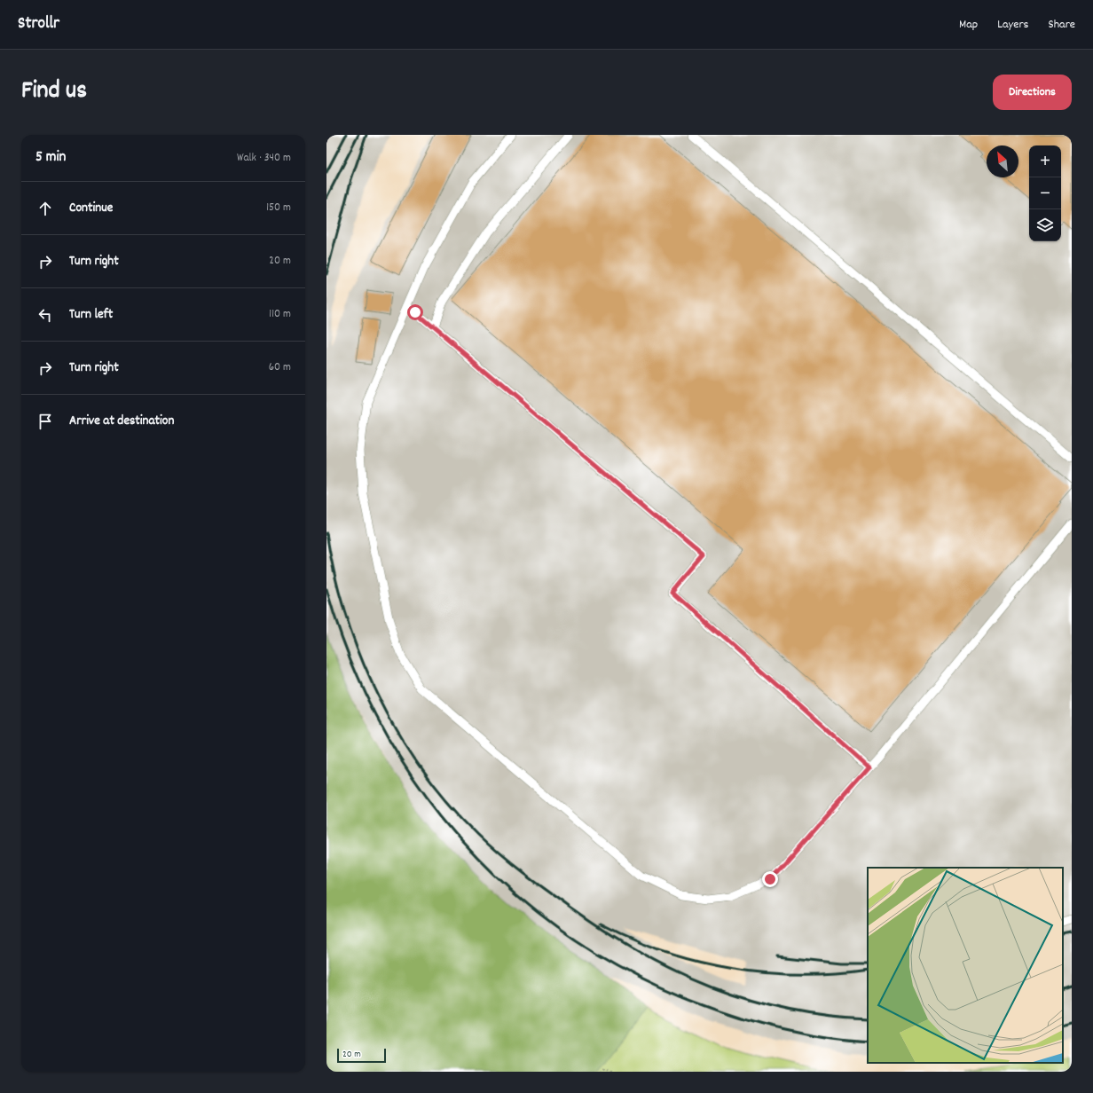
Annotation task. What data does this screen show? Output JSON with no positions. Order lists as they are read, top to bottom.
{
  "scale_bar": "20 m",
  "north": "top left",
  "page": {
    "header": "Strollr",
    "nav": ["Map", "Layers", "Share"],
    "title": "Find us",
    "buttons": "Directions",
    "heading": ["5 min", "Walk · 340 m"],
    "map_buttons": ["+", "−"],
    "list": [
      ["Continue", "150 m"],
      ["Turn right", "20 m"],
      ["Turn left", "110 m"],
      ["Turn right", "60 m"],
      "Arrive at destination"
    ],
    "scale": "20 m"
  }
}
